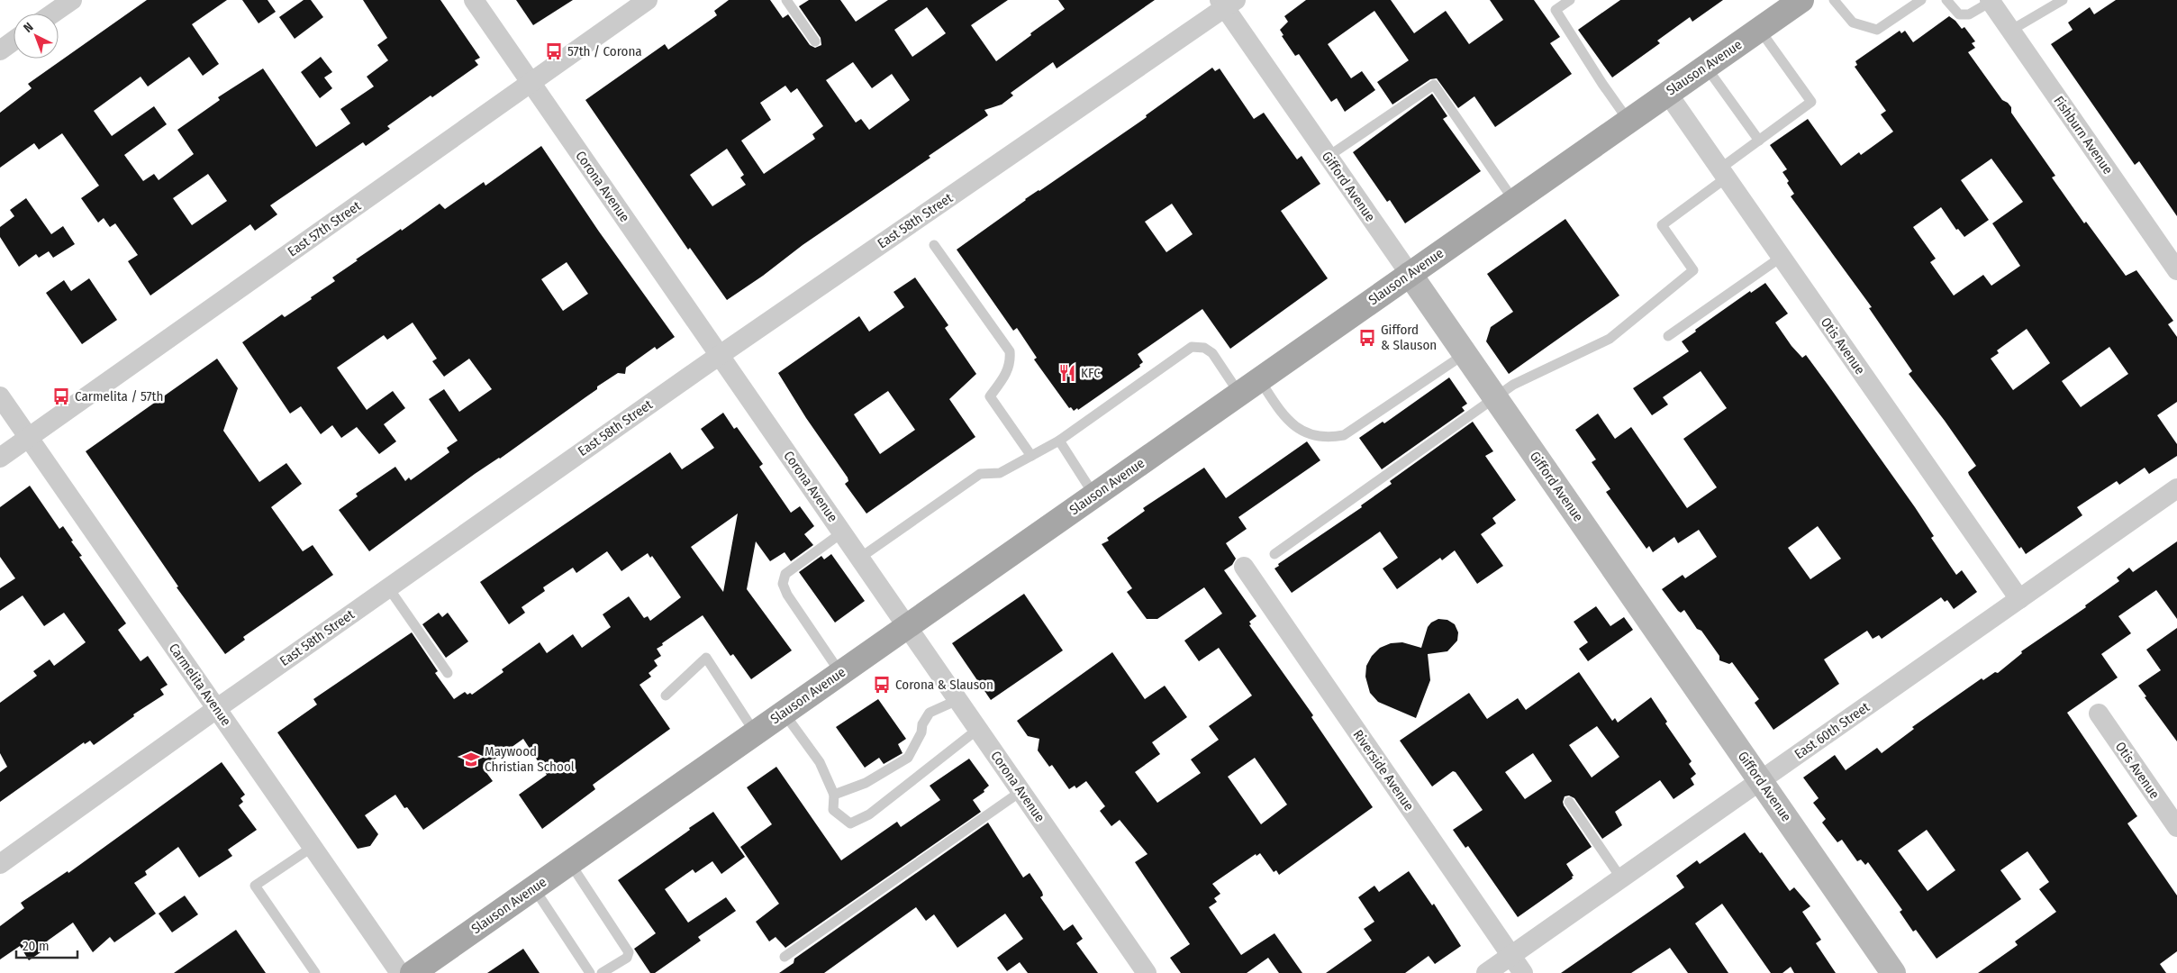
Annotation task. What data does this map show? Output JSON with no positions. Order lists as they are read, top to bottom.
{
  "streets": {
    "main road": ["Slauson Avenue"],
    "street": [
      "Fishburn Avenue",
      "Corona Avenue",
      "Gifford Avenue",
      "East 58th Street",
      "East 57th Street",
      "Otis Avenue",
      "Carmelita Avenue",
      "East 60th Street",
      "Riverside Avenue"
    ]
  },
  "crossings": [
    ["Slauson Avenue", "Corona Avenue"],
    ["Slauson Avenue", "Gifford Avenue"],
    ["Slauson Avenue", "Otis Avenue"],
    ["Corona Avenue", "East 58th Street"],
    ["Corona Avenue", "East 57th Street"],
    ["Gifford Avenue", "East 58th Street"],
    ["Gifford Avenue", "East 60th Street"],
    ["East 58th Street", "Carmelita Avenue"],
    ["East 57th Street", "Carmelita Avenue"],
    ["Otis Avenue", "East 60th Street"],
    ["East 60th Street", "Riverside Avenue"]
  ],
  "places": {
    "bus stop": [
      "57th / Corona",
      "Gifford & Slauson",
      "Carmelita / 57th",
      "Corona & Slauson"
    ],
    "restaurant": ["KFC"],
    "school or university": ["Maywood Christian School"]
  },
  "scale_bar": "20 m",
  "north": "top left"
}
